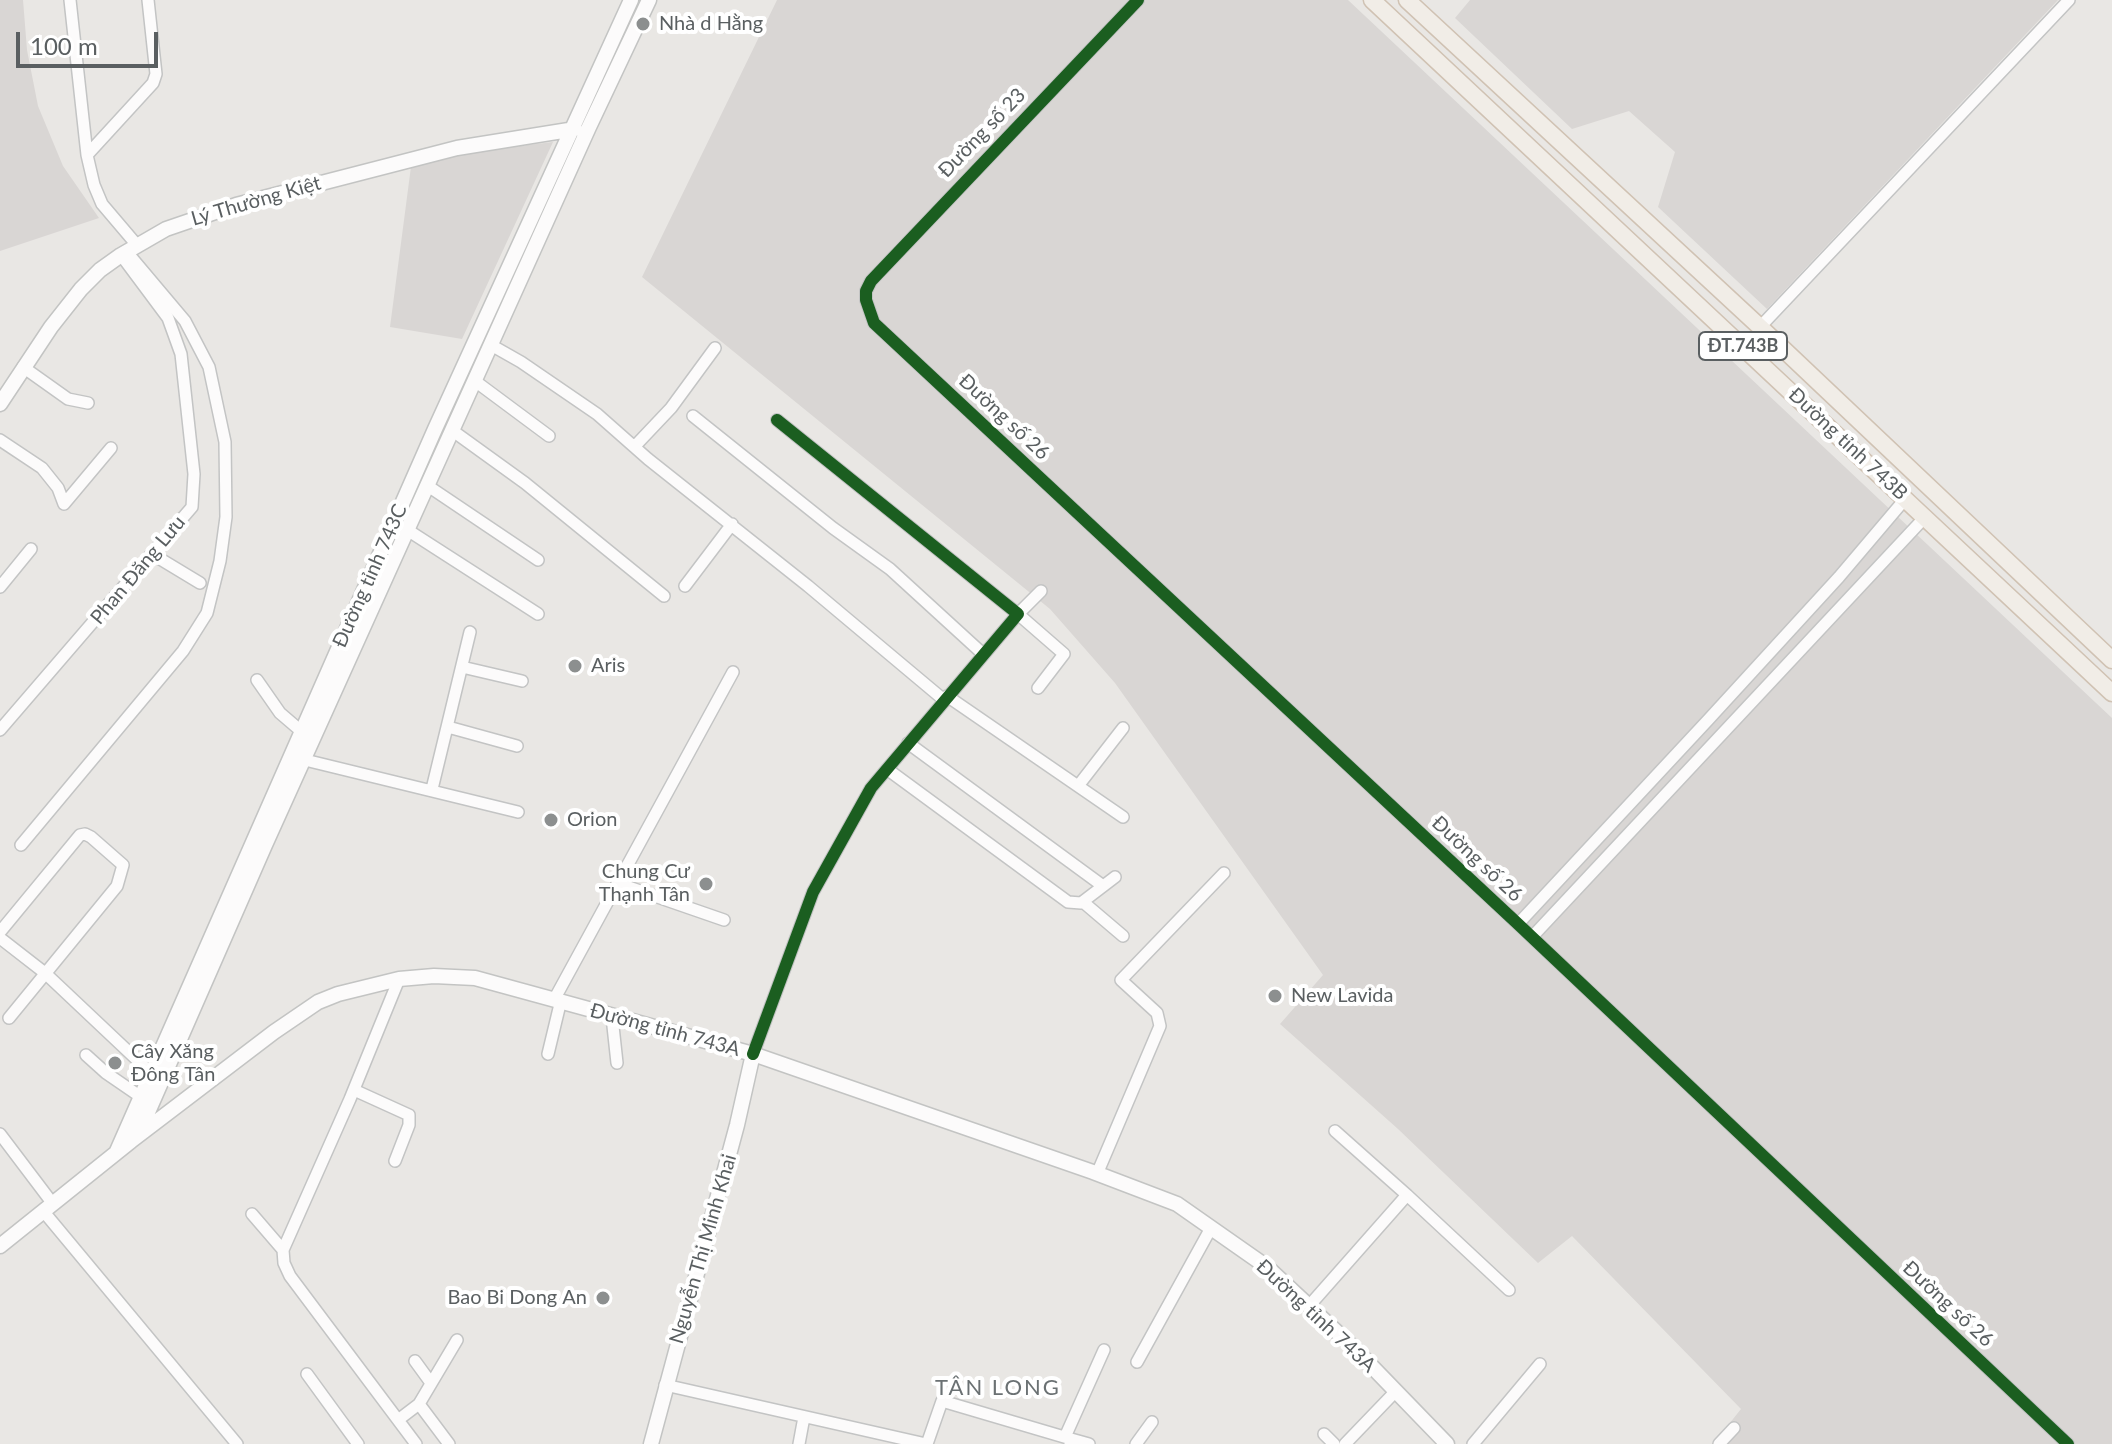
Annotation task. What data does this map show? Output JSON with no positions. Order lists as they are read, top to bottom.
{
  "streets": {
    "main road": [
      "Lý Thường Kiệt",
      "ĐT.743B",
      "Đường tỉnh 743B",
      "Đường tỉnh 743C",
      "Đường tỉnh 743A",
      "Nguyễn Thị Minh Khai"
    ],
    "street": ["Đường số 23", "Đường số 26", "Phan Đăng Lưu"]
  },
  "crossings": [
    ["Đường số 23", "Đường số 26"],
    ["Lý Thường Kiệt", "Phan Đăng Lưu"],
    ["Lý Thường Kiệt", "Đường tỉnh 743C"],
    ["Đường tỉnh 743C", "Đường tỉnh 743A"],
    ["Đường tỉnh 743A", "Nguyễn Thị Minh Khai"]
  ],
  "districts": ["TÂN LONG"],
  "places": [
    "Nhà d Hằng",
    "Aris",
    "Orion",
    "Chung Cư Thạnh Tân",
    "New Lavida",
    "Cây Xăng Đông Tân",
    "Bao Bi Dong An"
  ],
  "scale_bar": "100 m"
}
